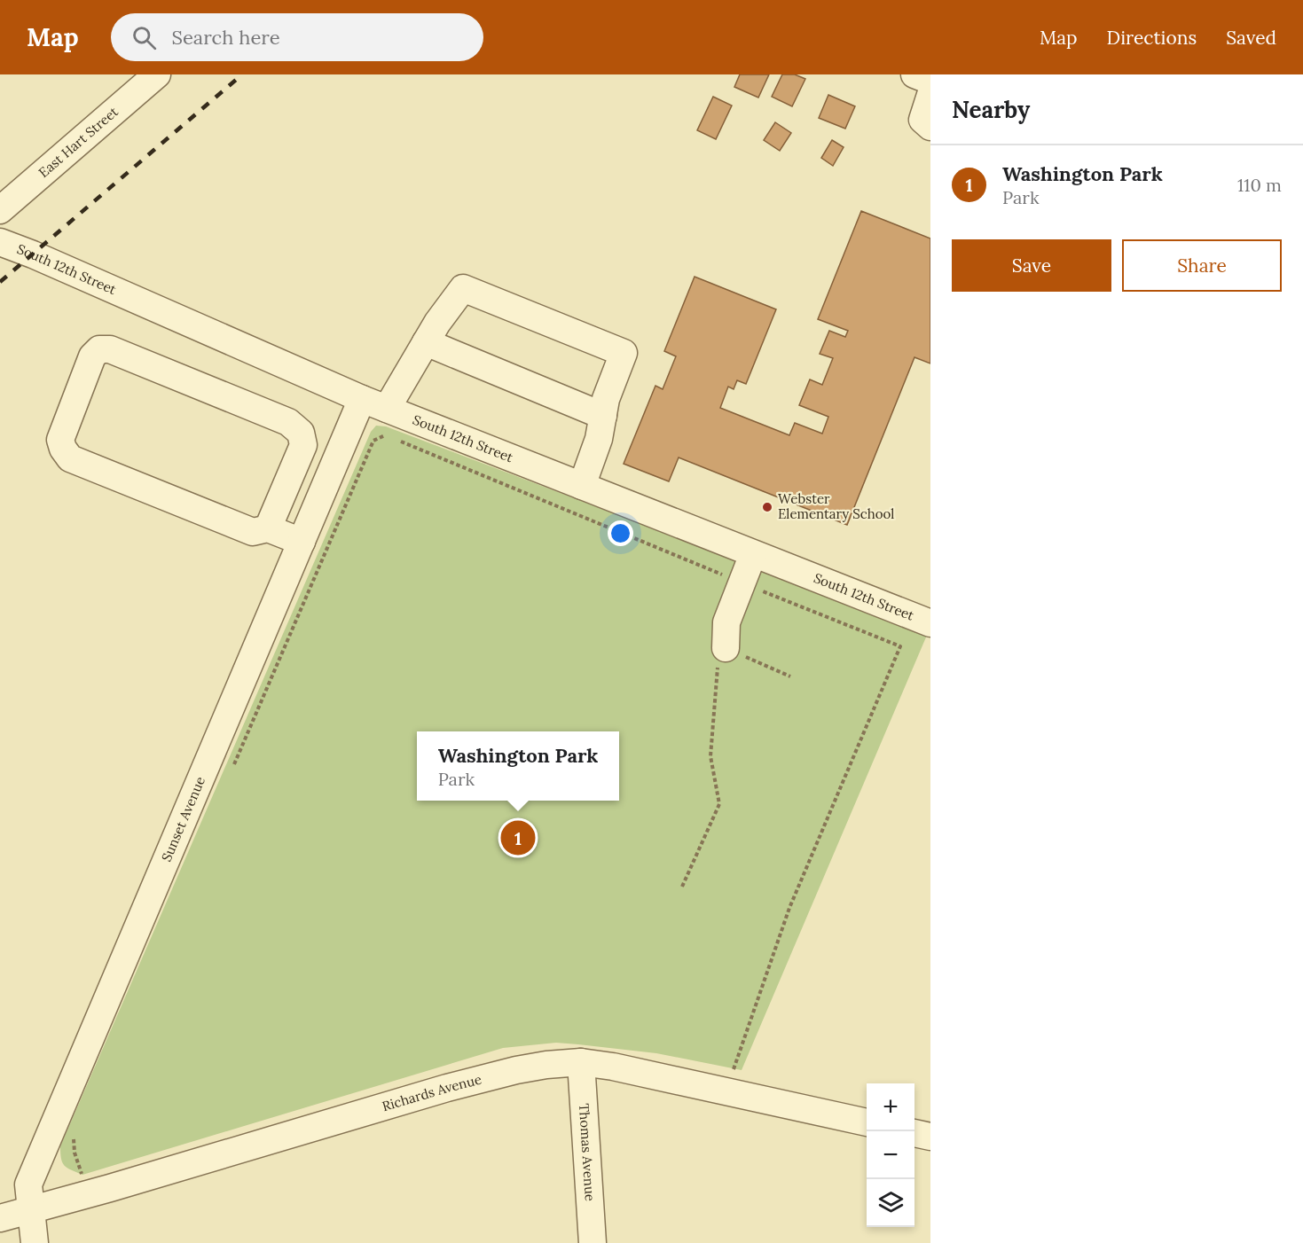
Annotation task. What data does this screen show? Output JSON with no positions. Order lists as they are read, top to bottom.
{
  "streets": {
    "street": [
      "East Hart Street",
      "South 12th Street",
      "Sunset Avenue",
      "Richards Avenue",
      "Thomas Avenue"
    ]
  },
  "crossings": [
    ["South 12th Street", "Sunset Avenue"],
    ["Sunset Avenue", "Richards Avenue"],
    ["Richards Avenue", "Thomas Avenue"]
  ],
  "places": ["Webster Elementary School"],
  "page": {
    "header": "Map",
    "search": "Search here",
    "nav": ["Map", "Directions", "Saved"],
    "heading": "Nearby",
    "list": [
      {
        "mark": "1",
        "name": "Washington Park",
        "note": "Park",
        "value": "110 m"
      }
    ],
    "buttons": ["Save", "Share"],
    "popup": ["Washington Park", "Park"],
    "pins": "1",
    "map_buttons": ["+", "−"]
  }
}
